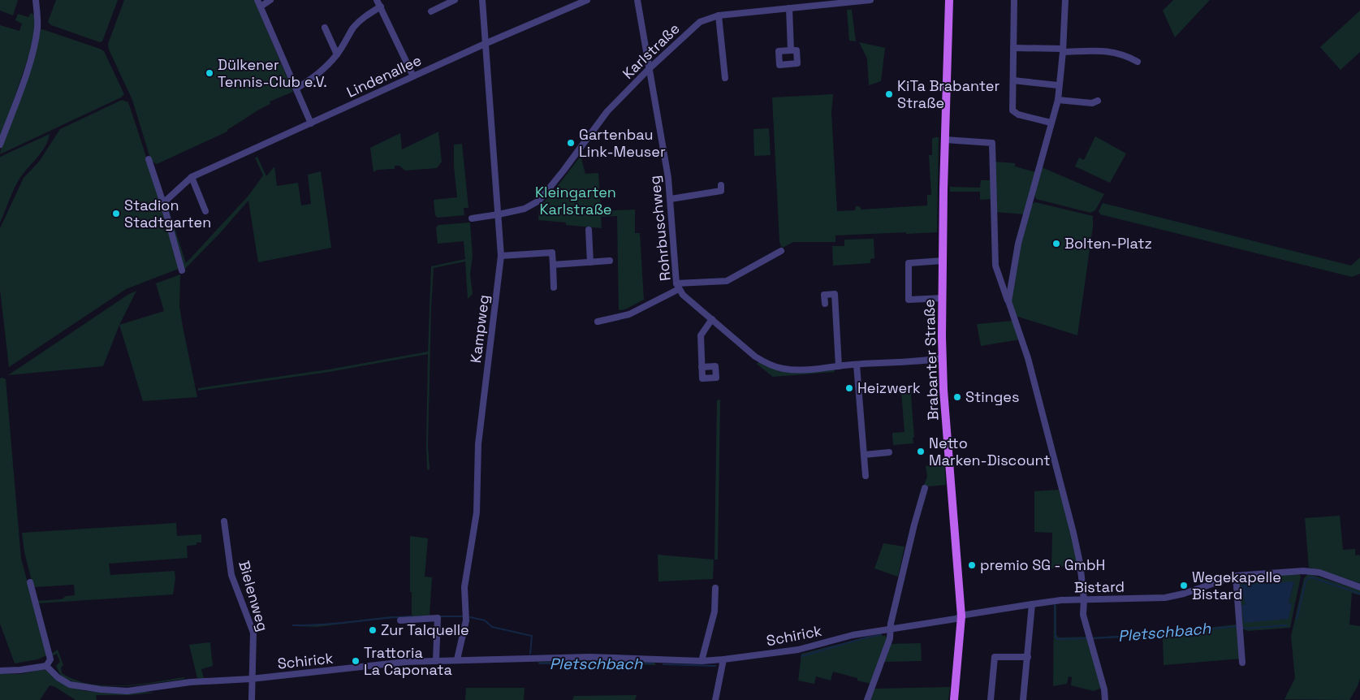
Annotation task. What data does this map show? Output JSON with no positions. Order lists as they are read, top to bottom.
{
  "streets": {
    "main road": ["Brabanter Straße"],
    "street": [
      "Karlstraße",
      "Lindenallee",
      "Rohrbuschweg",
      "Kampweg",
      "Bistard",
      "Bielenweg",
      "Schirick"
    ]
  },
  "crossings": [
    ["Karlstraße", "Rohrbuschweg"],
    ["Karlstraße", "Kampweg"],
    ["Lindenallee", "Kampweg"],
    ["Rohrbuschweg", "Brabanter Straße"],
    ["Kampweg", "Schirick"],
    ["Brabanter Straße", "Bistard"],
    ["Brabanter Straße", "Schirick"],
    ["Bistard", "Schirick"],
    ["Bielenweg", "Schirick"]
  ],
  "water": ["Pletschbach"],
  "parks": ["Kleingarten Karlstraße"],
  "places": [
    "Dülkener Tennis-Club e.V.",
    "KiTa Brabanter Straße",
    "Gartenbau Link-Meuser",
    "Stadion Stadtgarten",
    "Bolten-Platz",
    "Heizwerk",
    "Stinges",
    "Netto Marken-Discount",
    "premio SG - GmbH",
    "Wegekapelle Bistard",
    "Zur Talquelle",
    "Trattoria La Caponata"
  ]
}
